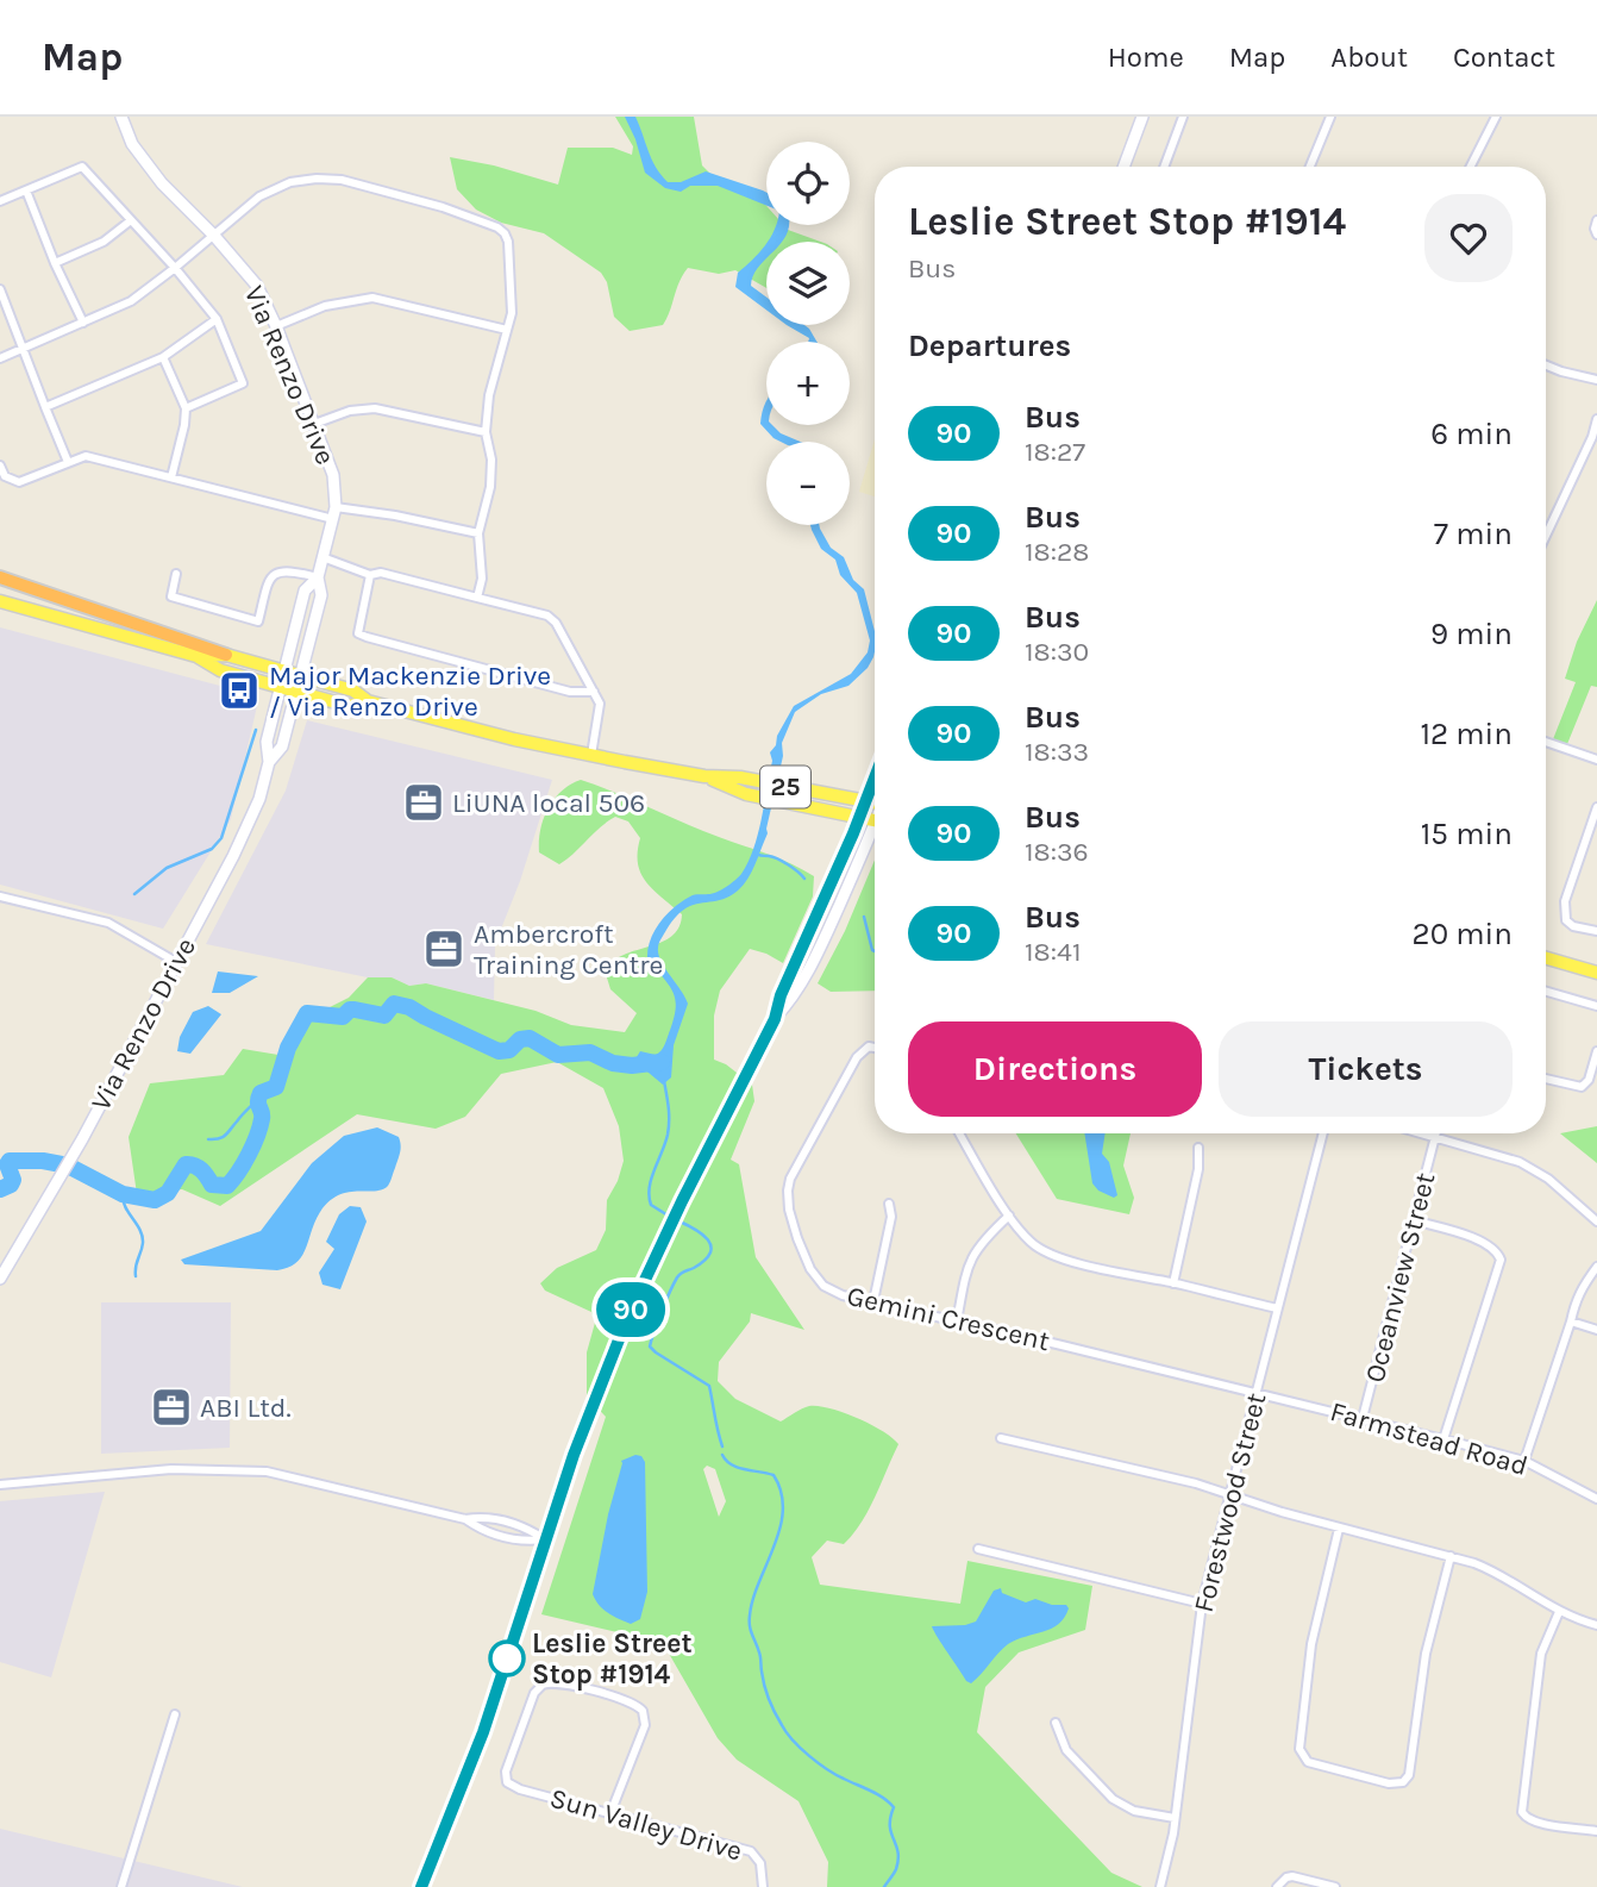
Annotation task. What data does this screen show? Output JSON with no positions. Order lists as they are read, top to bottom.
{
  "streets": {
    "main road": ["Via Renzo Drive", "25"],
    "street": [
      "Oceanview Street",
      "Gemini Crescent",
      "Farmstead Road",
      "Forestwood Street",
      "Sun Valley Drive"
    ]
  },
  "crossings": [
    ["Via Renzo Drive", "25"],
    ["Oceanview Street", "Farmstead Road"],
    ["Gemini Crescent", "Farmstead Road"],
    ["Gemini Crescent", "Forestwood Street"],
    ["Farmstead Road", "Forestwood Street"]
  ],
  "places": {
    "bus stop": ["Major Mackenzie Drive / Via Renzo Drive"],
    "office": ["LiUNA local 506", "Ambercroft Training Centre", "ABI Ltd."],
    "other": ["Leslie Street Stop #1914"]
  },
  "lines": ["bus line 90"],
  "page": {
    "header": "Map",
    "nav": [
      "Home",
      "Map",
      "About",
      "Contact"
    ],
    "on_map": "90",
    "map_buttons": ["+", "−"],
    "heading": [
      ["Leslie Street Stop #1914", "Bus"],
      "Departures"
    ],
    "list": [
      {
        "mark": "90",
        "name": "Bus",
        "note": "18:27",
        "value": "6 min"
      },
      {
        "mark": "90",
        "name": "Bus",
        "note": "18:28",
        "value": "7 min"
      },
      {
        "mark": "90",
        "name": "Bus",
        "note": "18:30",
        "value": "9 min"
      },
      {
        "mark": "90",
        "name": "Bus",
        "note": "18:33",
        "value": "12 min"
      },
      {
        "mark": "90",
        "name": "Bus",
        "note": "18:36",
        "value": "15 min"
      },
      {
        "mark": "90",
        "name": "Bus",
        "note": "18:41",
        "value": "20 min"
      }
    ],
    "buttons": ["Directions", "Tickets"]
  }
}
